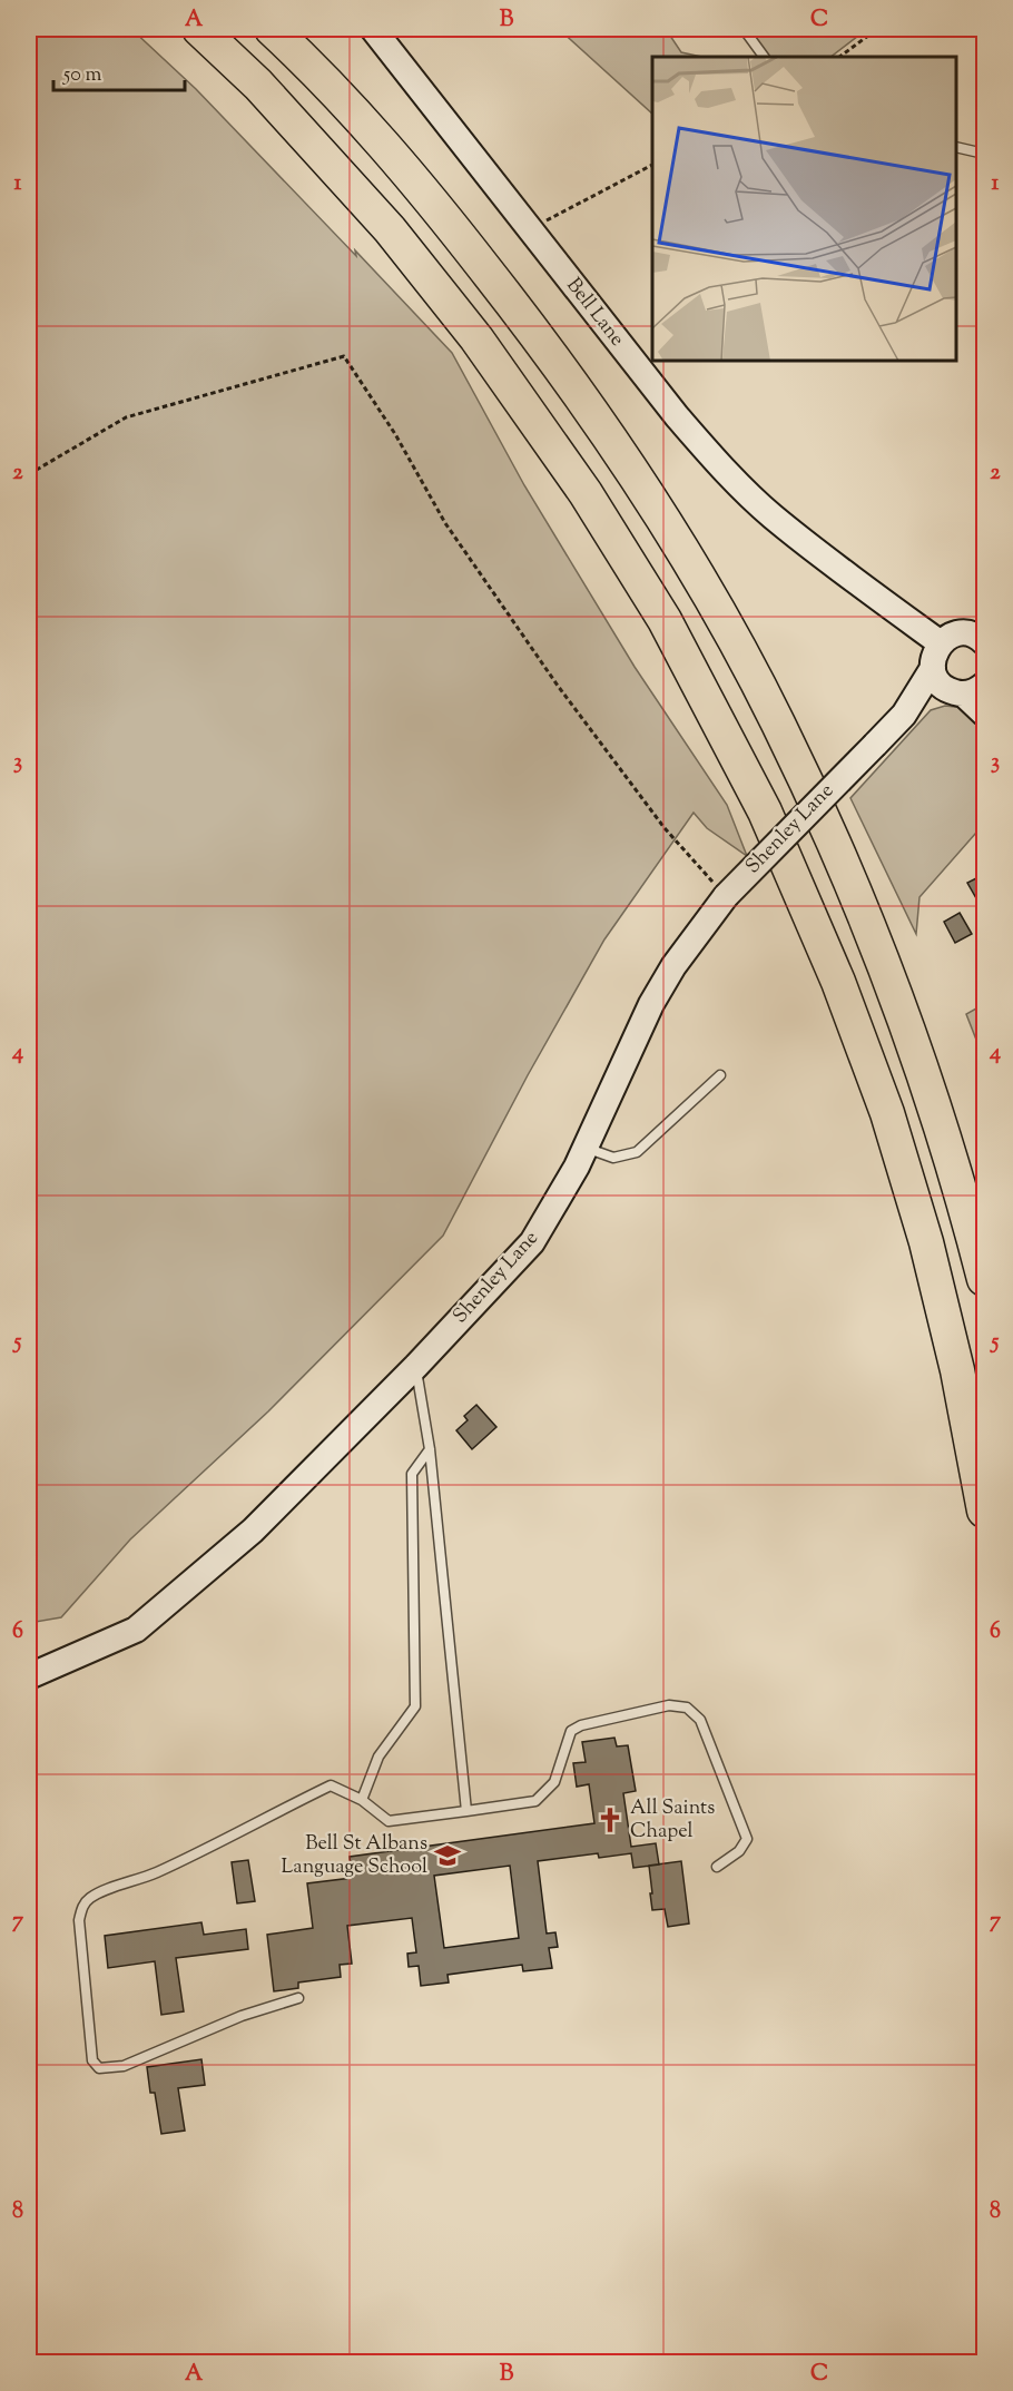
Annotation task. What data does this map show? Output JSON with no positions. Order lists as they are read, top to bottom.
{
  "streets": {
    "main road": ["Bell Lane", "Shenley Lane"]
  },
  "crossings": [
    ["Bell Lane", "Shenley Lane"]
  ],
  "places": {
    "church": ["All Saints Chapel"],
    "school or university": ["Bell St Albans Language School"]
  },
  "scale_bar": "50 m",
  "grid": {
    "columns": ["A", "B", "C"],
    "rows": [
      "1",
      "2",
      "3",
      "4",
      "5",
      "6",
      "7",
      "8"
    ]
  }
}
